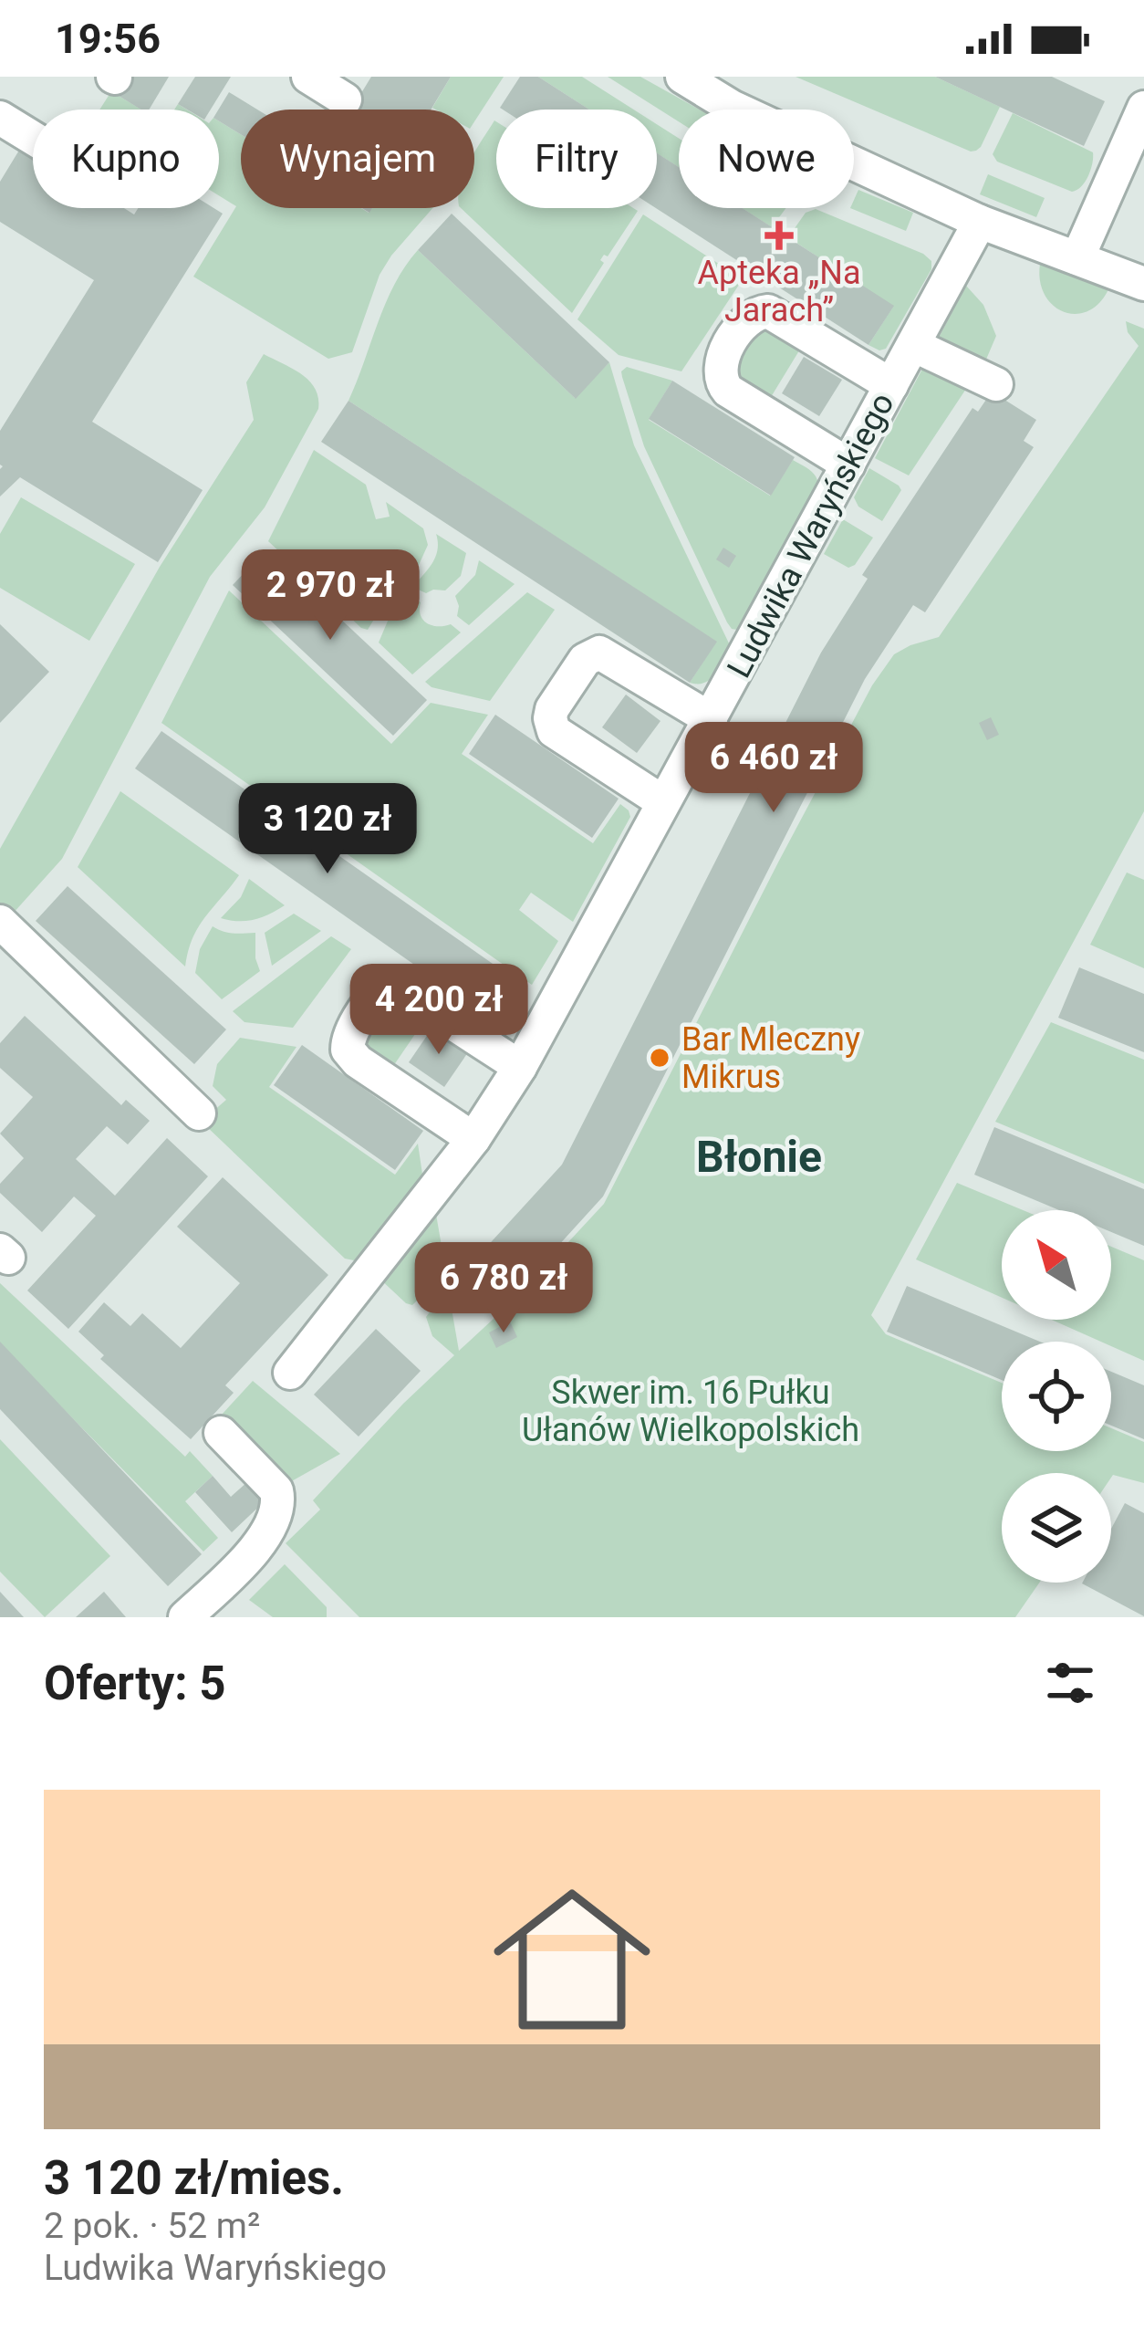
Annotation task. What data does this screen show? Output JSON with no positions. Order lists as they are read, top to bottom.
{
  "streets": {
    "street": ["Ludwika Waryńskiego"]
  },
  "districts": ["Błonie"],
  "parks": ["Skwer im. 16 Pułku Ułanów Wielkopolskich"],
  "places": {
    "health": ["Apteka „Na Jarach”"],
    "other": ["Bar Mleczny Mikrus"]
  },
  "north": "top left",
  "page": {
    "status": "19:56",
    "chip": [
      "Kupno",
      "Wynajem",
      "Filtry",
      "Nowe"
    ],
    "price": [
      "2 970 zł",
      "6 460 zł",
      "3 120 zł",
      "4 200 zł",
      "6 780 zł"
    ],
    "heading": "Oferty: 5",
    "list": [
      {
        "name": "3 120 zł/mies.",
        "note": "2 pok. · 52 m² · Ludwika Waryńskiego"
      }
    ]
  }
}
